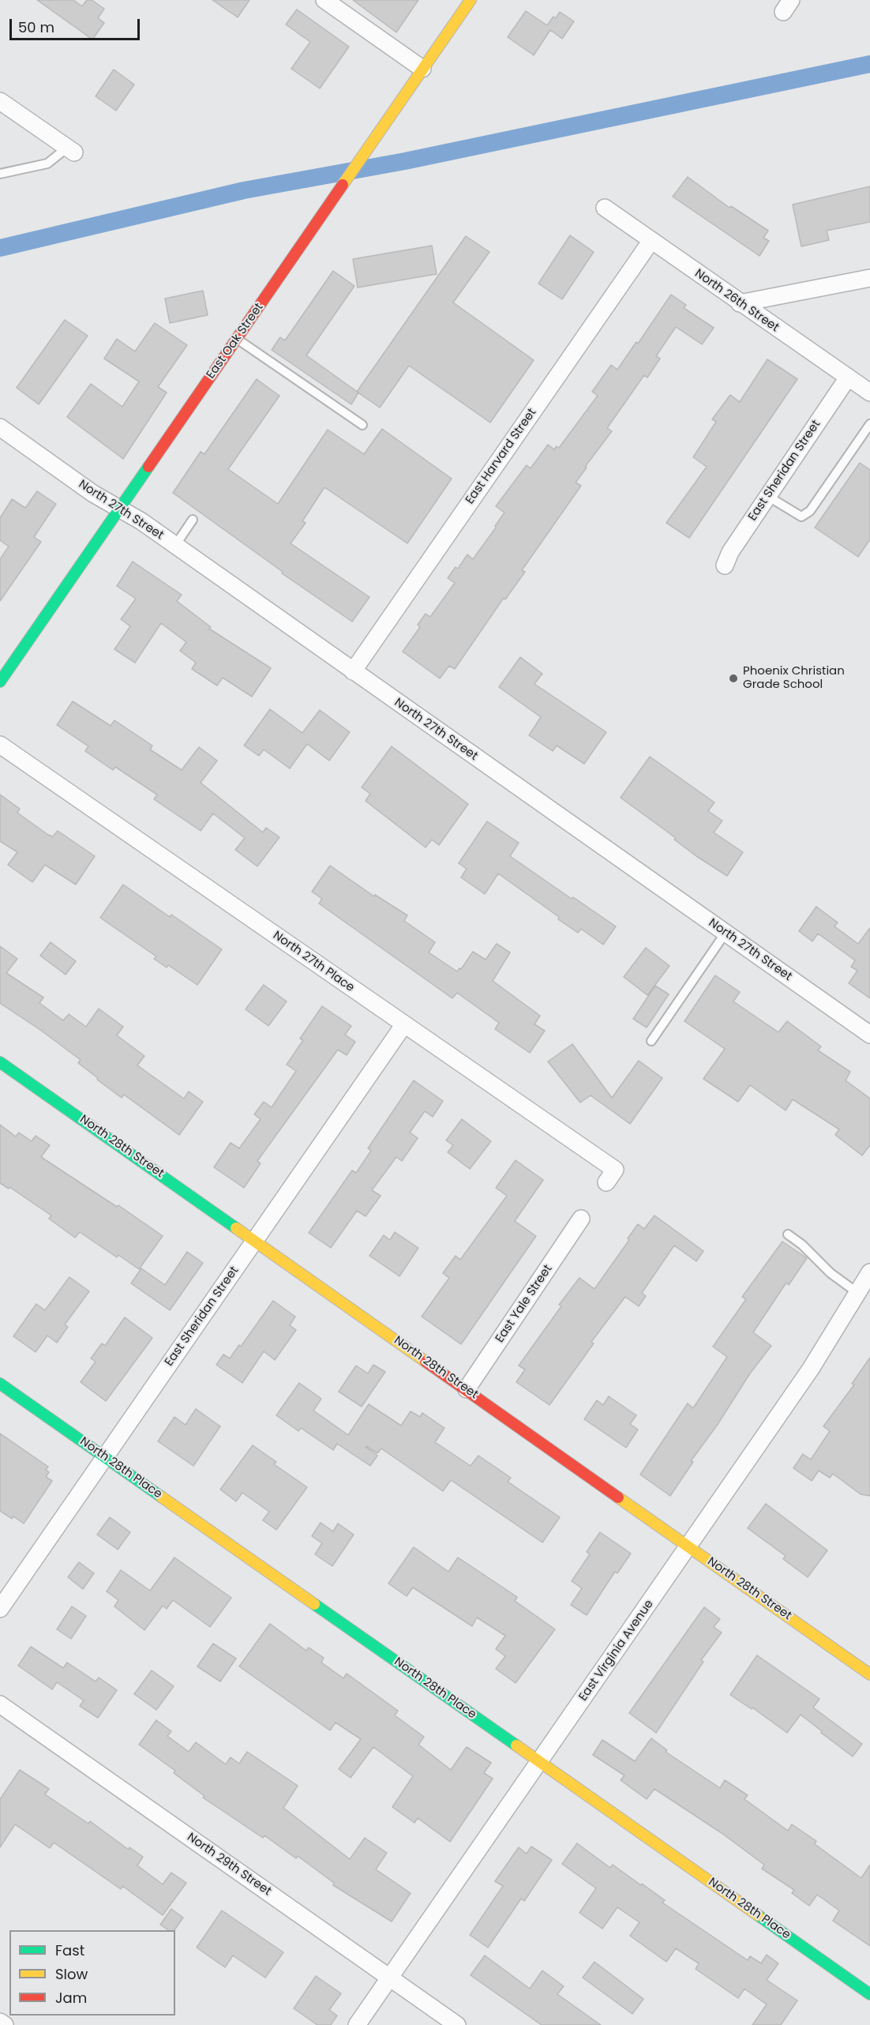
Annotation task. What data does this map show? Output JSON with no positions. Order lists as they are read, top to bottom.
{
  "streets": {
    "street": [
      "North 26th Street",
      "East Oak Street",
      "East Harvard Street",
      "East Sheridan Street",
      "North 27th Street",
      "North 27th Place",
      "North 28th Street",
      "East Yale Street",
      "North 28th Place",
      "East Virginia Avenue",
      "North 29th Street"
    ]
  },
  "crossings": [
    ["North 26th Street", "East Harvard Street"],
    ["North 26th Street", "East Sheridan Street"],
    ["East Oak Street", "North 27th Street"],
    ["East Harvard Street", "North 27th Street"],
    ["East Sheridan Street", "North 27th Place"],
    ["East Sheridan Street", "North 28th Street"],
    ["East Sheridan Street", "North 28th Place"],
    ["North 28th Street", "East Yale Street"],
    ["North 28th Street", "East Virginia Avenue"],
    ["North 28th Place", "East Virginia Avenue"],
    ["East Virginia Avenue", "North 29th Street"]
  ],
  "places": ["Phoenix Christian Grade School"],
  "legend": ["Fast", "Slow", "Jam"],
  "scale_bar": "50 m"
}
